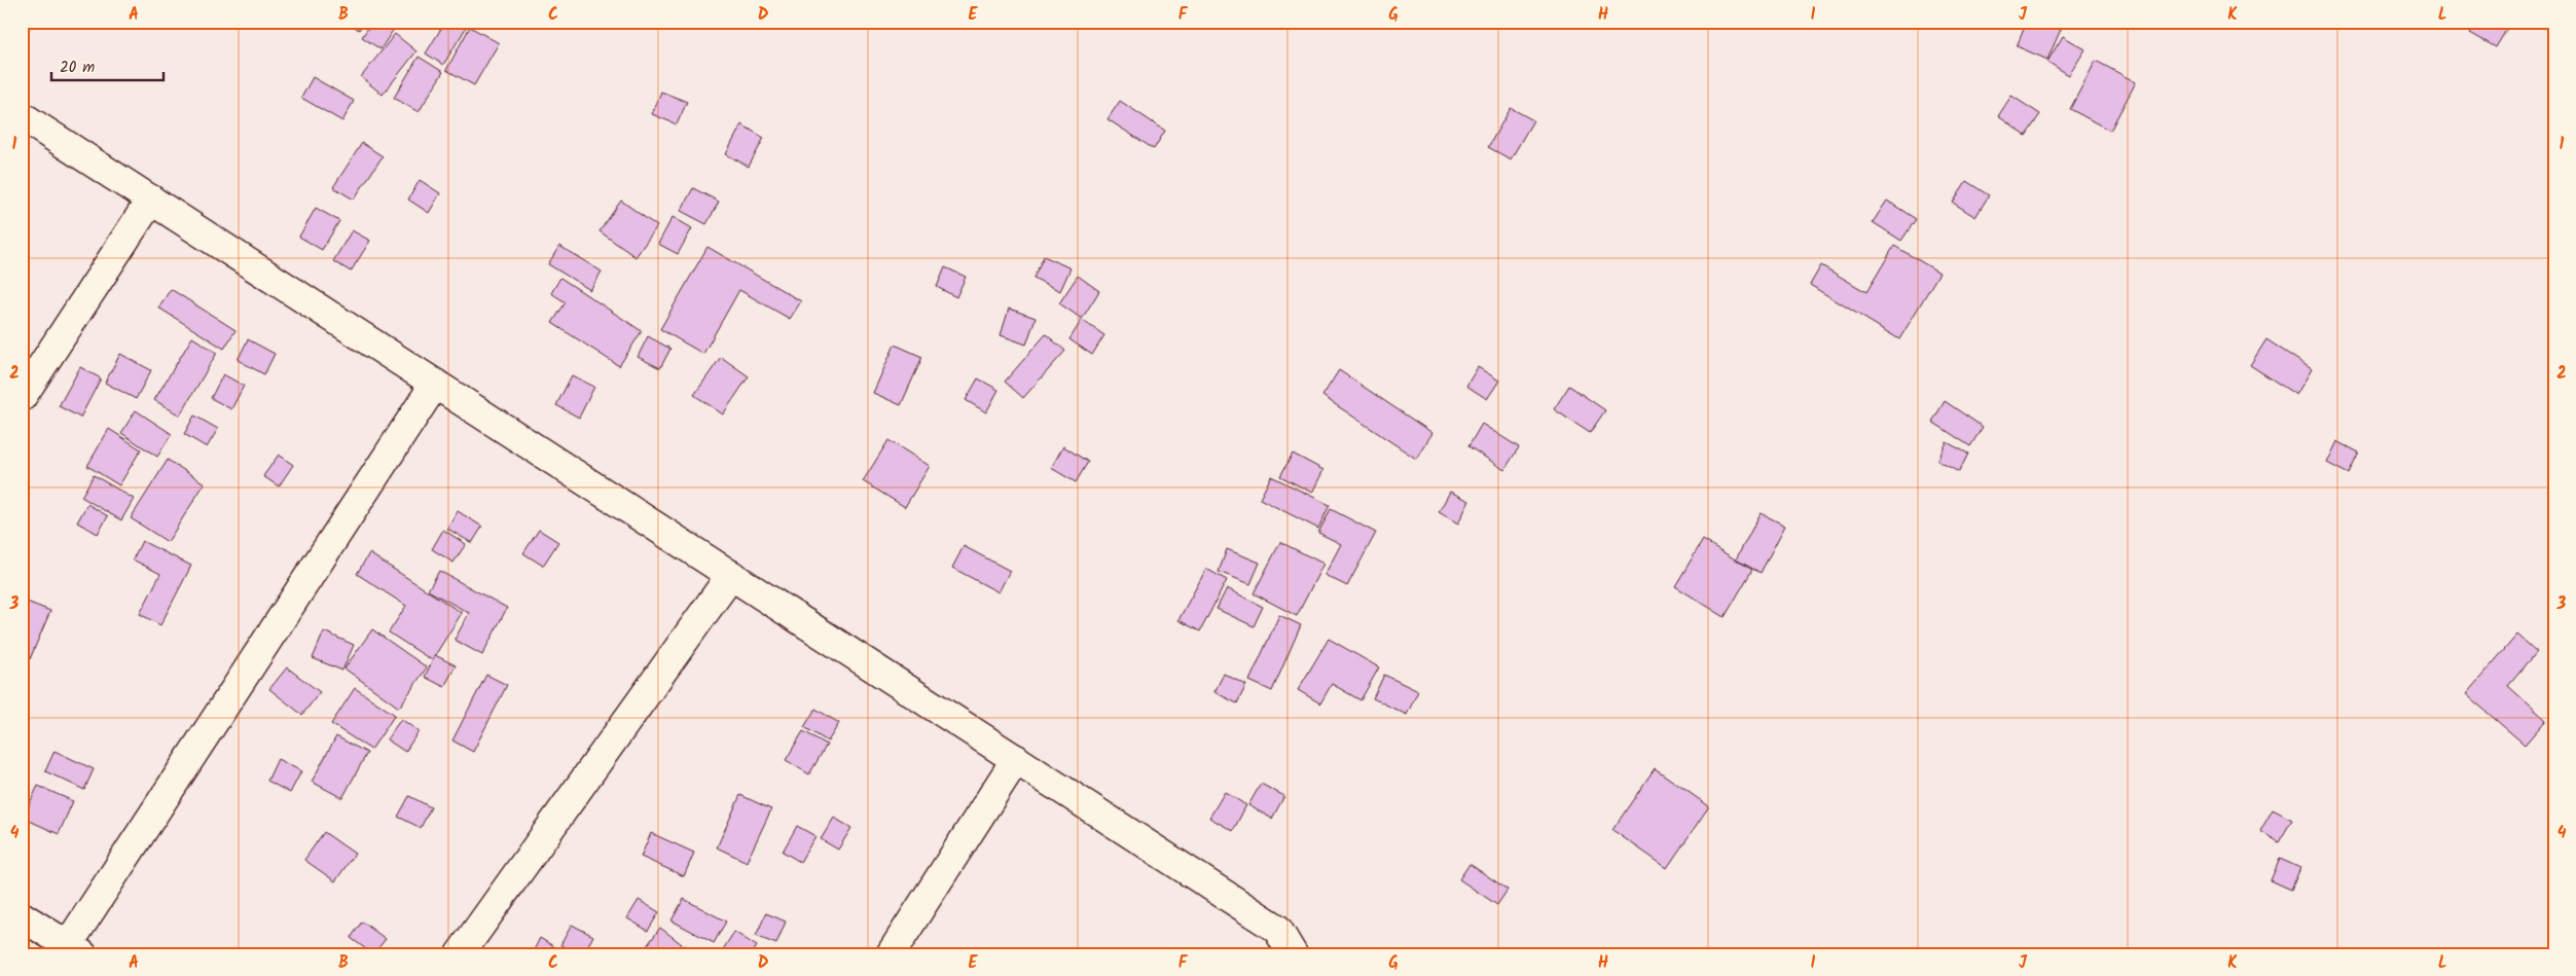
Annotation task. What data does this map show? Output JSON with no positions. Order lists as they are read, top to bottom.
{
  "scale_bar": "20 m",
  "grid": {
    "columns": [
      "A",
      "B",
      "C",
      "D",
      "E",
      "F",
      "G",
      "H",
      "I",
      "J",
      "K",
      "L"
    ],
    "rows": [
      "1",
      "2",
      "3",
      "4"
    ]
  }
}
